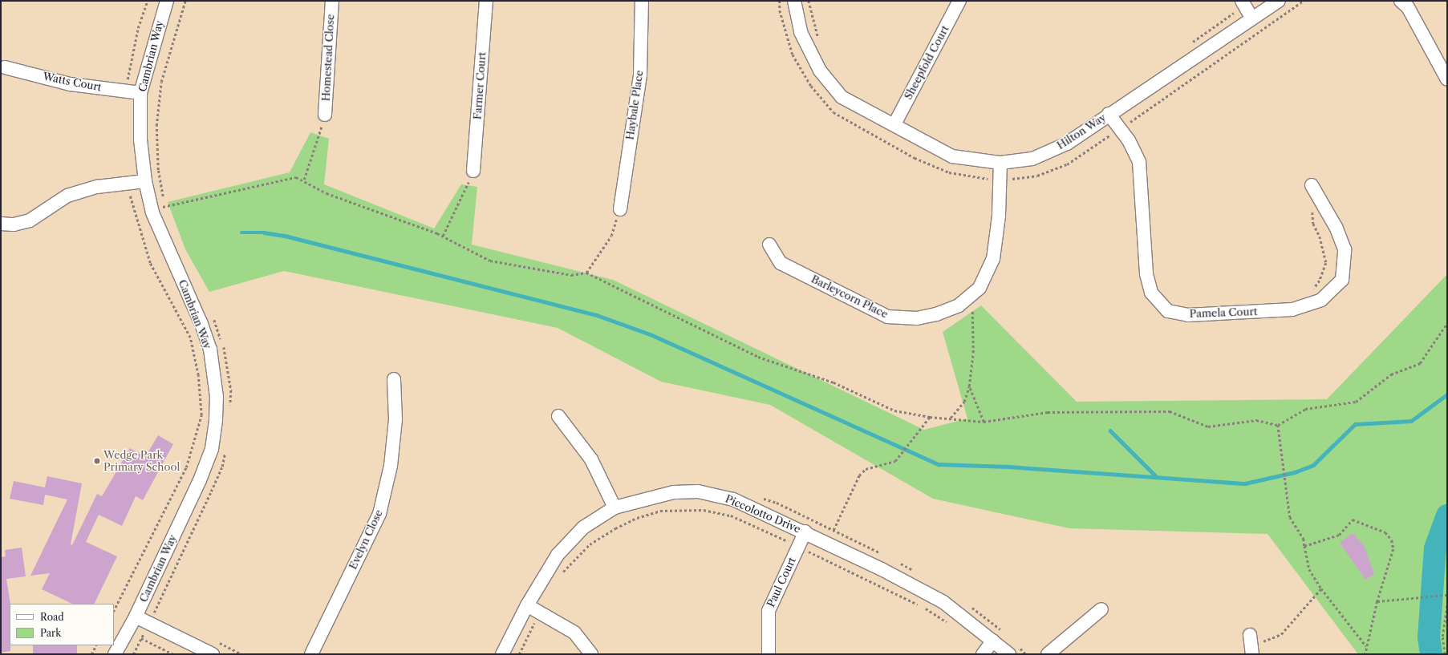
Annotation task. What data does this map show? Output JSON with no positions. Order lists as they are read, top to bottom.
{
  "streets": {
    "street": [
      "Cambrian Way",
      "Homestead Close",
      "Sheepfold Court",
      "Watts Court",
      "Farmer Court",
      "Haybale Place",
      "Hilton Way",
      "Barleycorn Place",
      "Pamela Court",
      "Piccolotto Drive",
      "Evelyn Close",
      "Paul Court"
    ]
  },
  "crossings": [
    ["Cambrian Way", "Watts Court"],
    ["Sheepfold Court", "Hilton Way"],
    ["Hilton Way", "Barleycorn Place"],
    ["Hilton Way", "Pamela Court"],
    ["Piccolotto Drive", "Paul Court"]
  ],
  "places": ["Wedge Park Primary School"],
  "legend": ["Road", "Park"]
}
